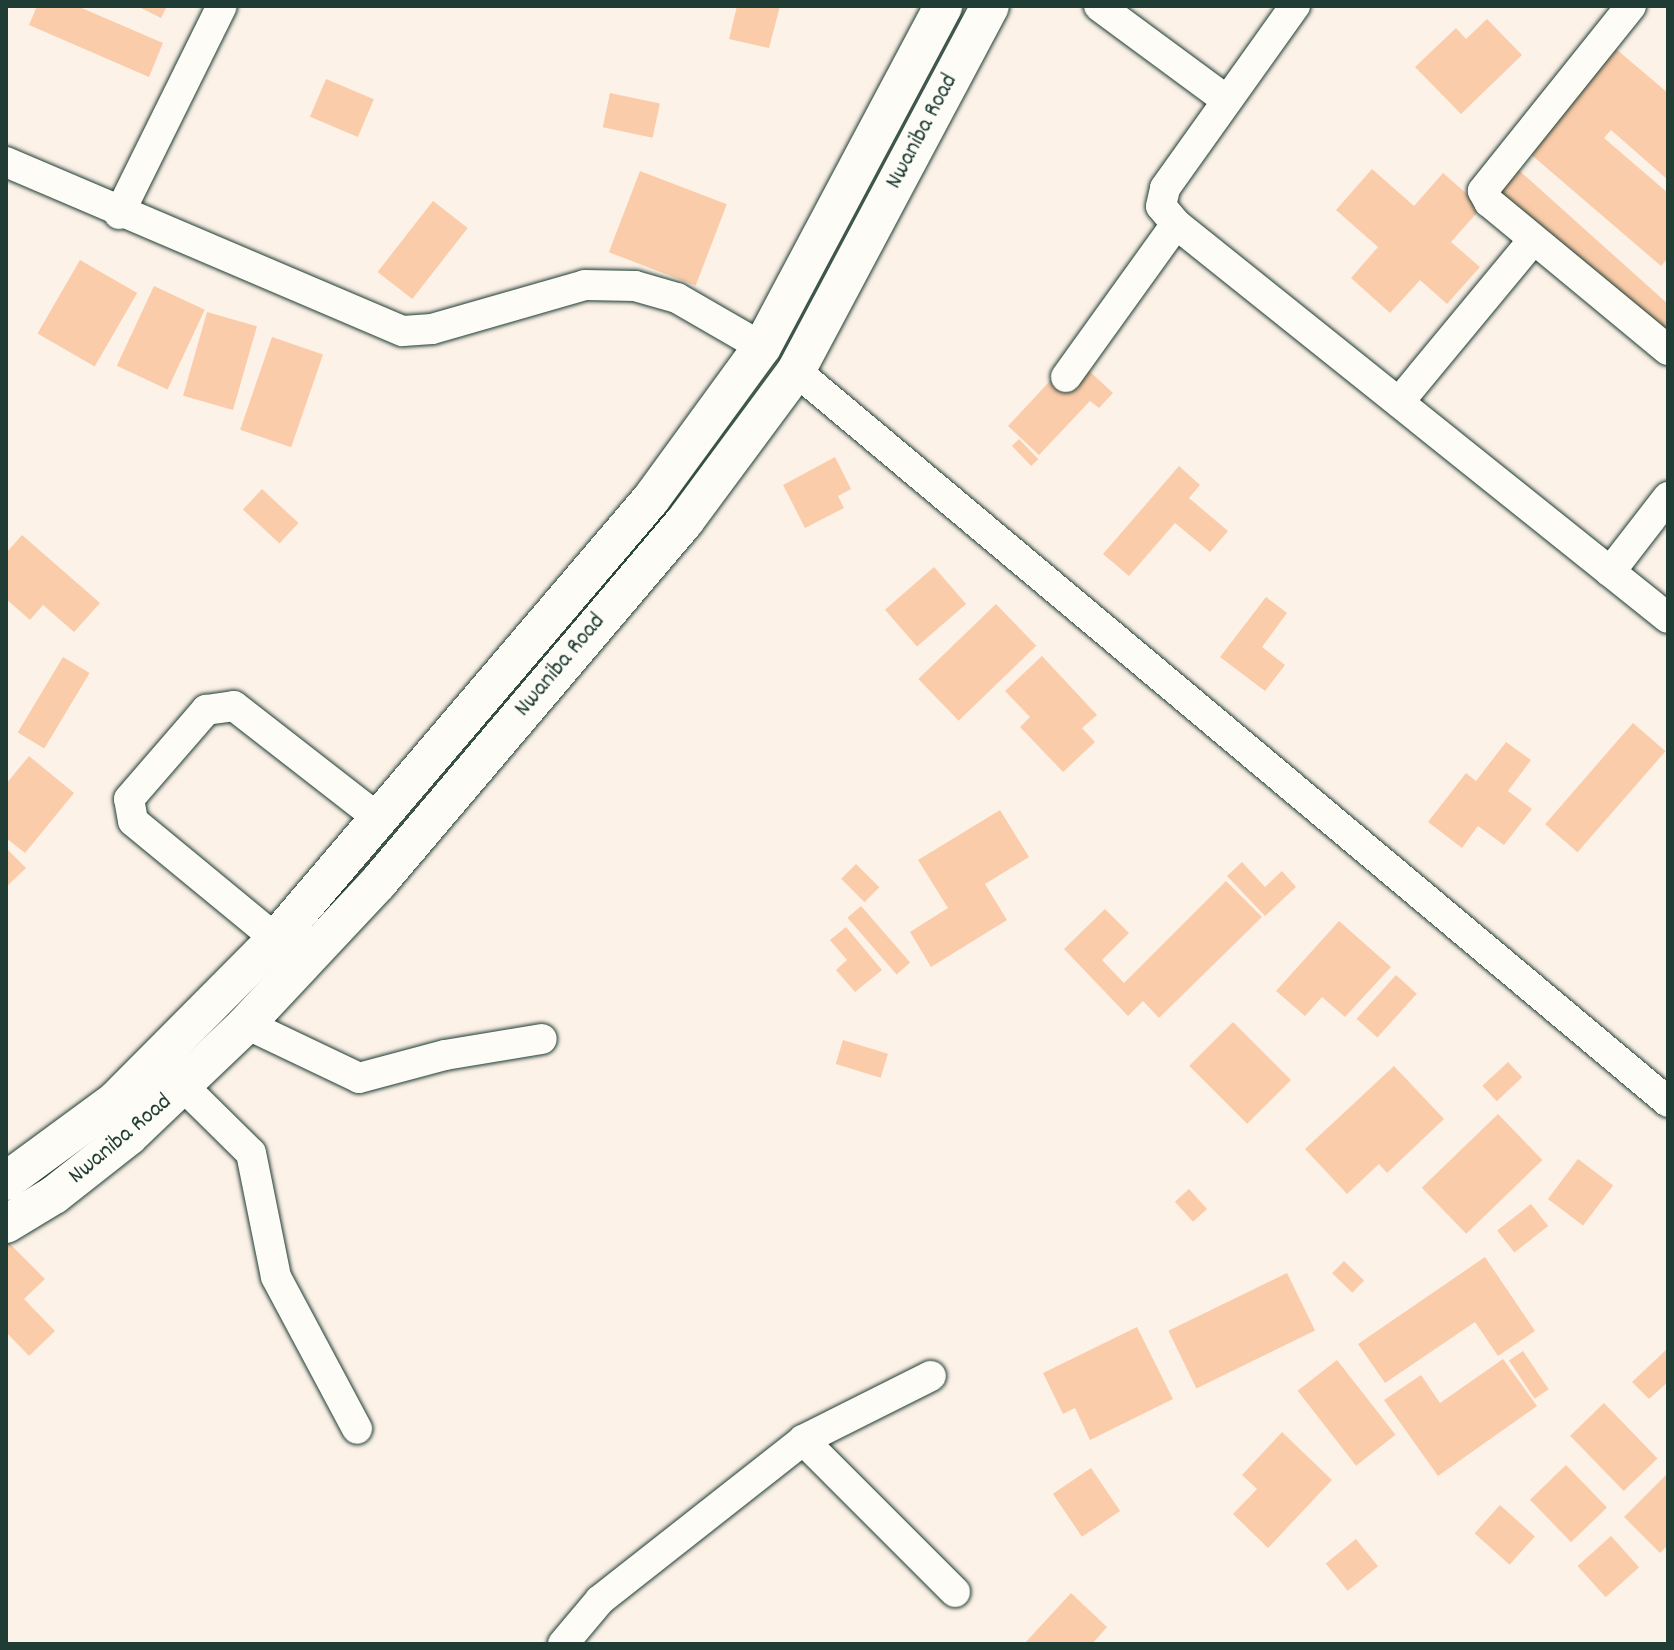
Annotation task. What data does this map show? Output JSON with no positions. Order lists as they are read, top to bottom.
{
  "streets": {
    "main road": ["Nwaniba Road"]
  }
}
